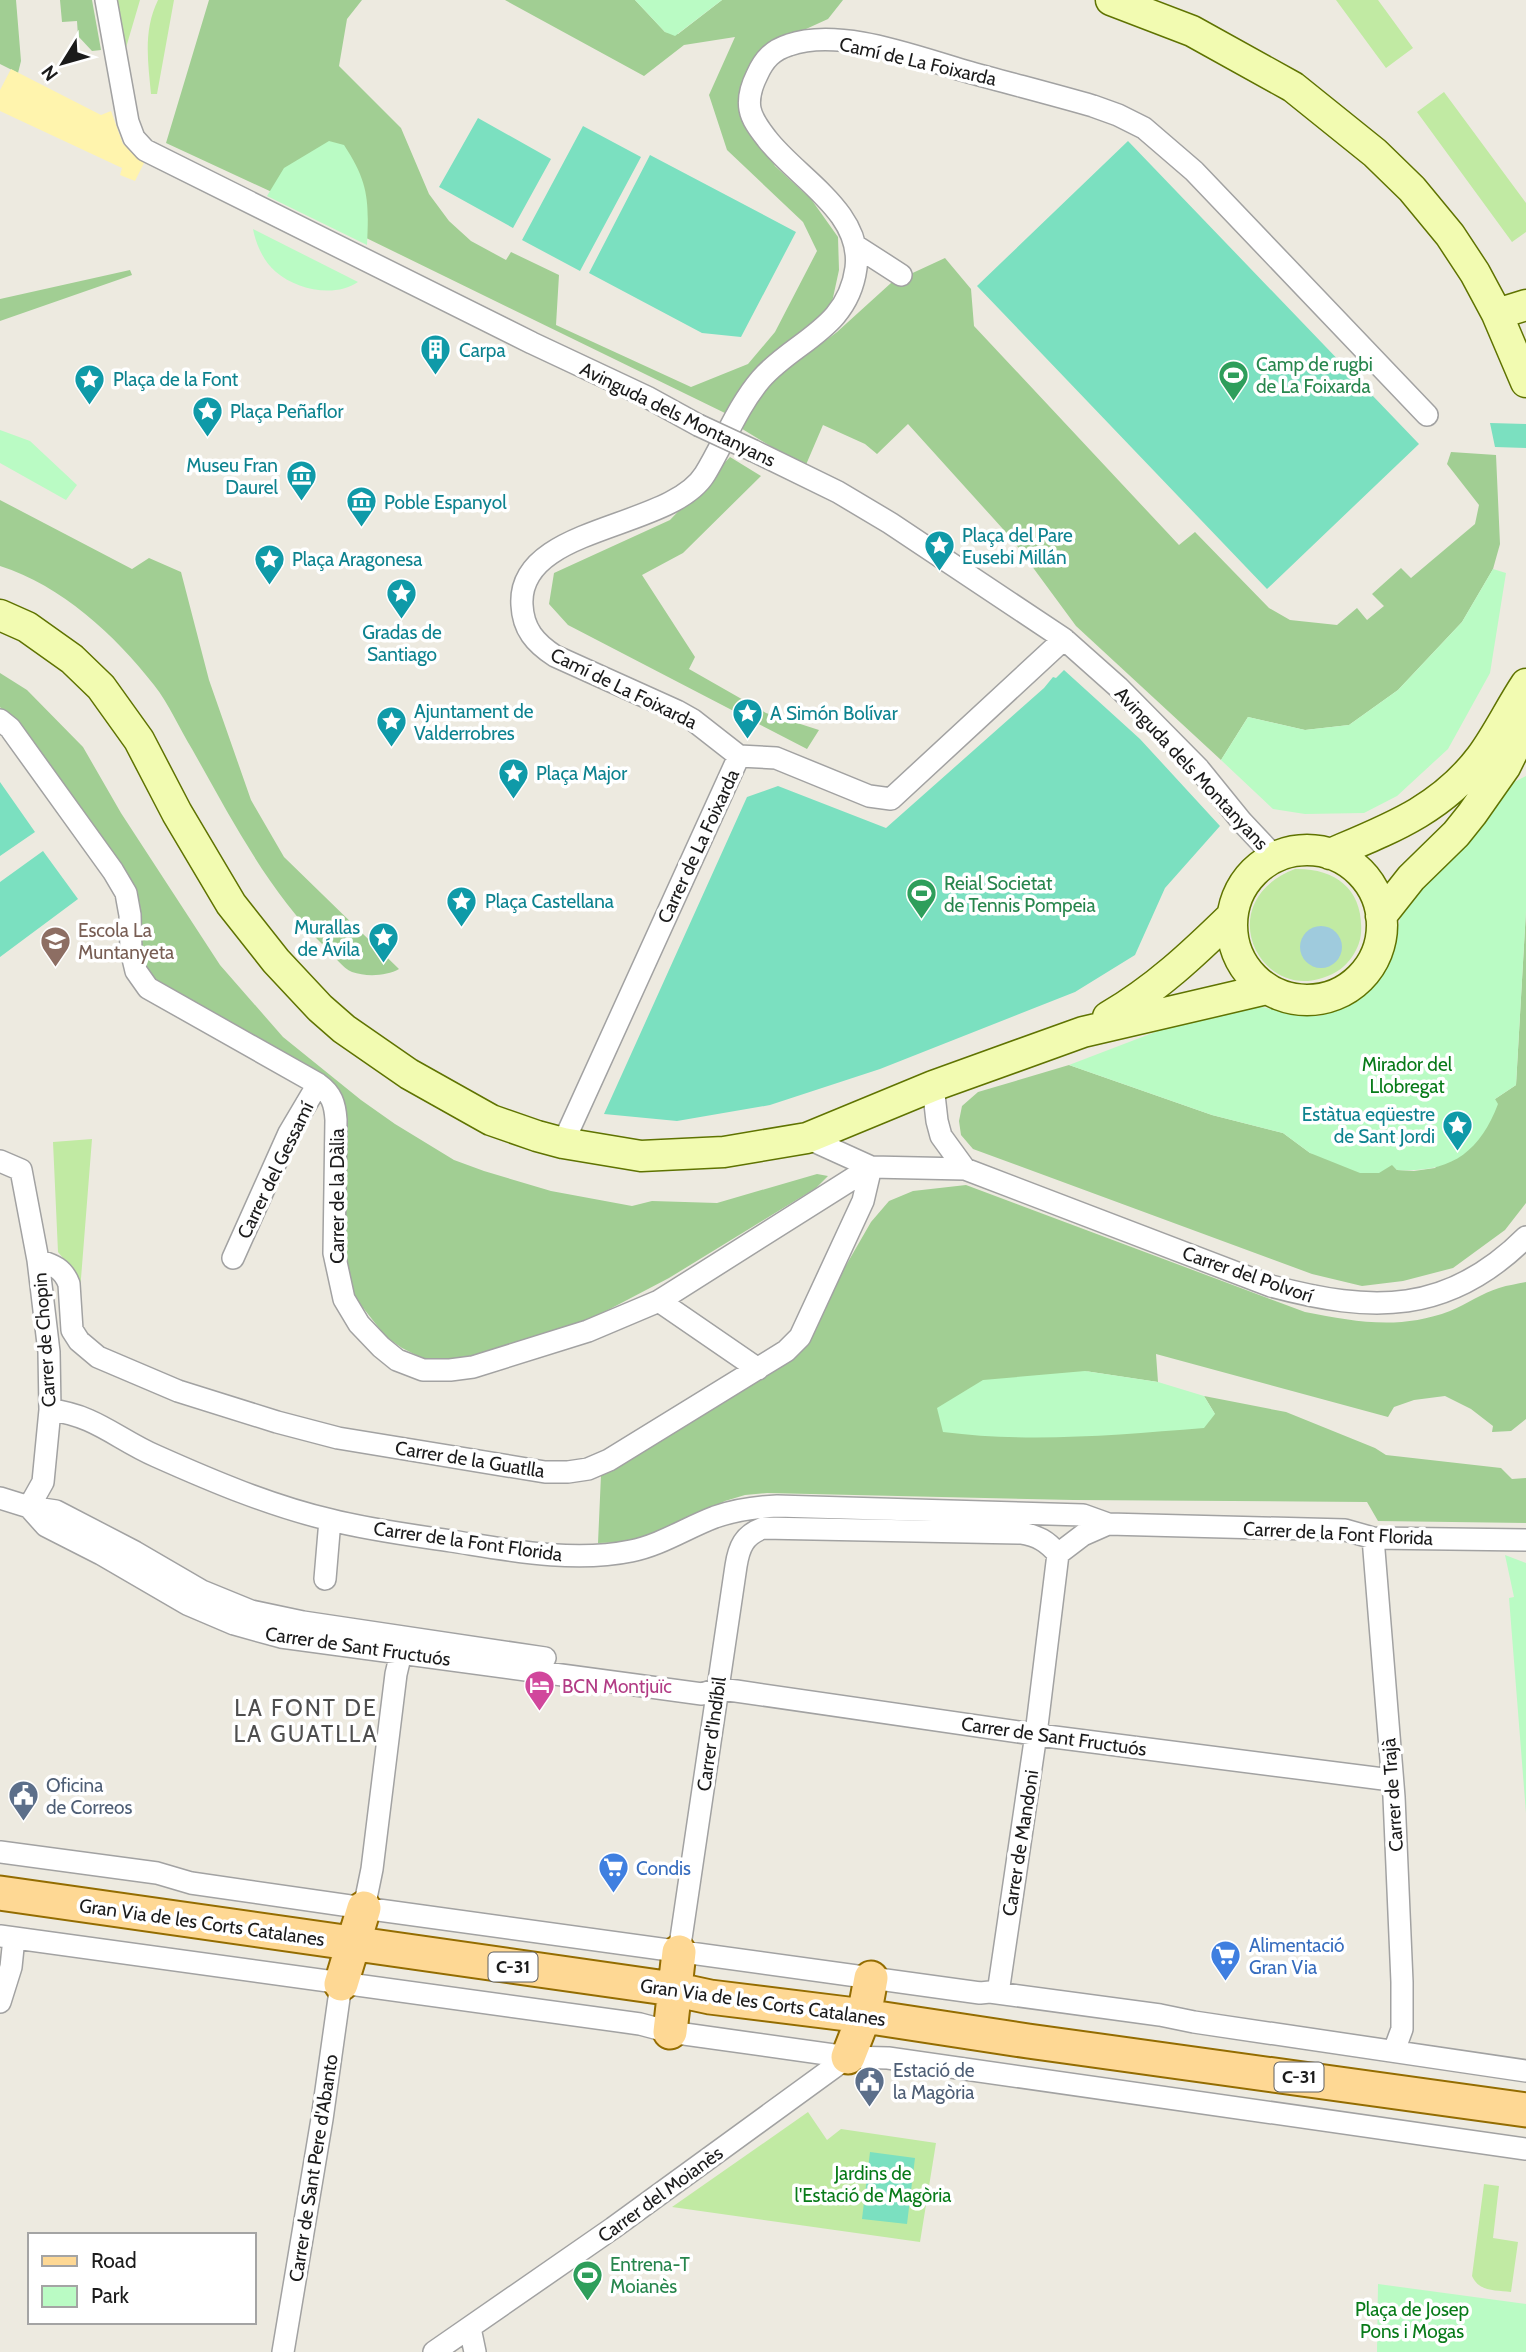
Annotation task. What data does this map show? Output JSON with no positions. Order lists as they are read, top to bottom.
{
  "streets": {
    "main road": ["Gran Via de les Corts Catalanes", "C-31"],
    "street": [
      "Camí de La Foixarda",
      "Avinguda dels Montanyans",
      "Carrer de La Foixarda",
      "Carrer del Gessamí",
      "Carrer de la Dàlia",
      "Carrer del Polvorí",
      "Carrer de Chopin",
      "Carrer de la Guatlla",
      "Carrer de la Font Florida",
      "Carrer de Sant Fructuós",
      "Carrer d'Indíbil",
      "Carrer de Trajà",
      "Carrer de Mandoni",
      "Carrer de Sant Pere d'Abanto",
      "Carrer del Moianès"
    ]
  },
  "crossings": [
    ["Camí de La Foixarda", "Carrer de La Foixarda"],
    ["Avinguda dels Montanyans", "Carrer de La Foixarda"],
    ["Carrer del Gessamí", "Carrer de la Dàlia"],
    ["Carrer de la Dàlia", "Carrer del Polvorí"],
    ["Carrer de la Dàlia", "Carrer de la Guatlla"],
    ["Carrer del Polvorí", "Carrer de la Guatlla"],
    ["Carrer de Chopin", "Carrer de la Guatlla"],
    ["Carrer de Chopin", "Carrer de la Font Florida"],
    ["Carrer de Chopin", "Carrer de Sant Fructuós"],
    ["Carrer de la Font Florida", "Carrer d'Indíbil"],
    ["Carrer de la Font Florida", "Carrer de Trajà"],
    ["Carrer de la Font Florida", "Carrer de Mandoni"],
    ["Carrer de Sant Fructuós", "Carrer d'Indíbil"],
    ["Carrer de Sant Fructuós", "Carrer de Trajà"],
    ["Carrer de Sant Fructuós", "Carrer de Mandoni"],
    ["Carrer d'Indíbil", "Carrer de Mandoni"]
  ],
  "districts": ["LA FONT DE LA GUATLLA"],
  "parks": ["Mirador del Llobregat", "Jardins de l'Estació de Magòria", "Plaça de Josep Pons i Mogas"],
  "places": {
    "building": ["Carpa"],
    "sports": ["Camp de rugbi de La Foixarda", "Reial Societat de Tennis Pompeia", "Entrena-T Moianès"],
    "place": [
      "Plaça de la Font",
      "Plaça Peñaflor",
      "Plaça del Pare Eusebi Millán",
      "Plaça Aragonesa",
      "Gradas de Santiago",
      "A Simón Bolívar",
      "Ajuntament de Valderrobres",
      "Plaça Major",
      "Plaça Castellana",
      "Murallas de Ávila",
      "Estàtua eqüestre de Sant Jordi"
    ],
    "museum": ["Museu Fran Daurel", "Poble Espanyol"],
    "school or university": ["Escola La Muntanyeta"],
    "hotel": ["BCN Montjuïc"],
    "public building": ["Oficina de Correos", "Estació de la Magòria"],
    "supermarket": ["Condis", "Alimentació Gran Via"]
  },
  "legend": ["Road", "Park"],
  "north": "bottom left"
}
